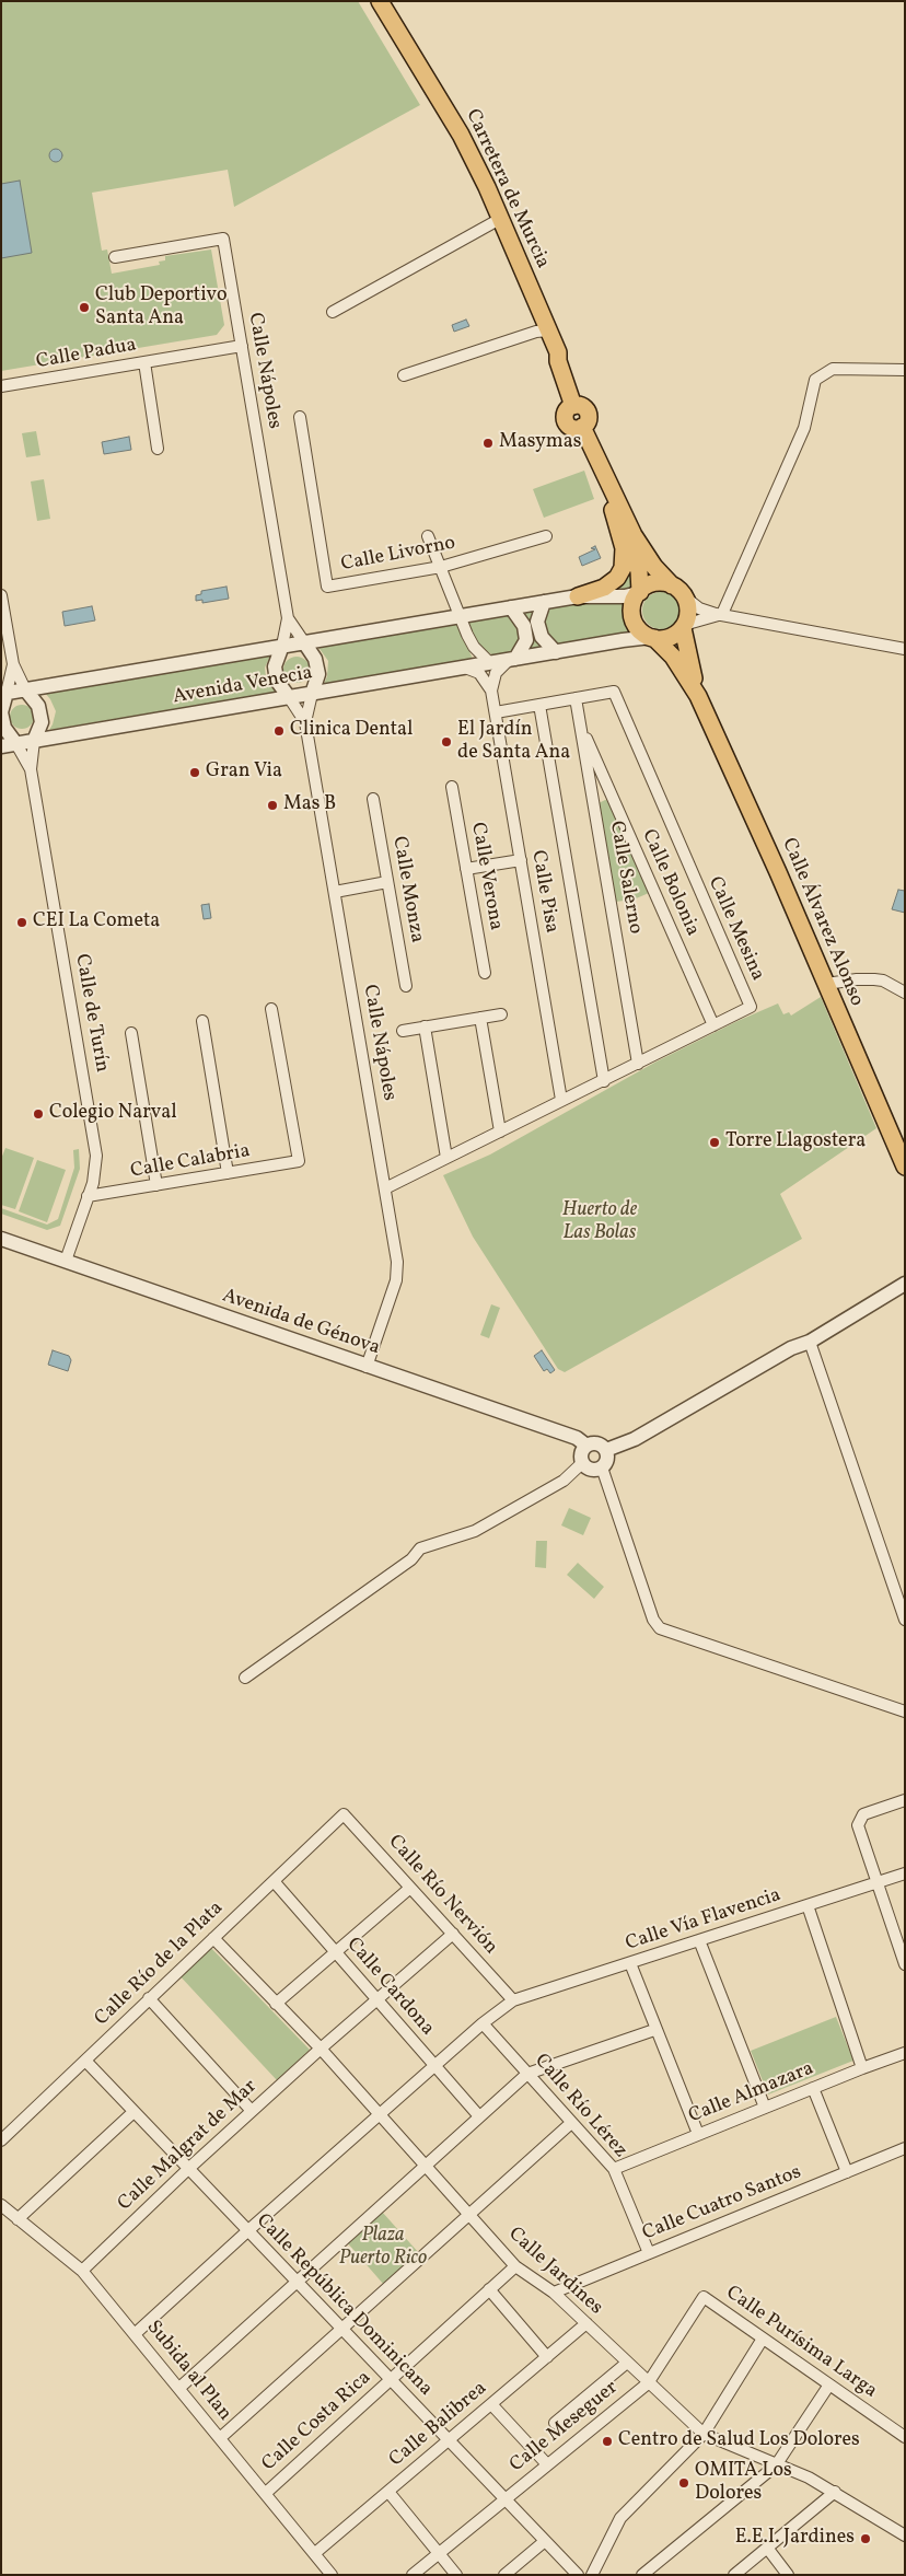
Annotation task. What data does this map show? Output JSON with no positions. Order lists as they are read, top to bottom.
{
  "streets": {
    "main road": ["Carretera de Murcia", "Calle Álvarez Alonso"],
    "street": [
      "Calle Padua",
      "Calle Nápoles",
      "Calle Livorno",
      "Avenida Venecia",
      "Calle Verona",
      "Calle Salerno",
      "Calle Bolonia",
      "Calle Monza",
      "Calle Pisa",
      "Calle Mesina",
      "Calle de Turín",
      "Calle Calabria",
      "Avenida de Génova",
      "Calle Río Nervión",
      "Calle Vía Flavencia",
      "Calle Río de la Plata",
      "Calle Cardona",
      "Calle Almazara",
      "Calle Río Lérez",
      "Calle Malgrat de Mar",
      "Calle Cuatro Santos",
      "Calle Jardines",
      "Calle República Dominicana",
      "Calle Purísima Larga",
      "Subida al Plan",
      "Calle Costa Rica",
      "Calle Balibrea",
      "Calle Meseguer"
    ]
  },
  "crossings": [
    ["Carretera de Murcia", "Avenida Venecia"],
    ["Carretera de Murcia", "Calle Álvarez Alonso"],
    ["Calle Padua", "Calle Nápoles"],
    ["Calle Nápoles", "Avenida Venecia"],
    ["Calle Nápoles", "Calle Mesina"],
    ["Calle Nápoles", "Avenida de Génova"],
    ["Avenida Venecia", "Calle Álvarez Alonso"],
    ["Avenida Venecia", "Calle de Turín"],
    ["Calle Salerno", "Calle Bolonia"],
    ["Calle Salerno", "Calle Mesina"],
    ["Calle Bolonia", "Calle Mesina"],
    ["Calle Pisa", "Calle Mesina"],
    ["Calle de Turín", "Calle Calabria"],
    ["Calle de Turín", "Avenida de Génova"],
    ["Calle Río Nervión", "Calle Vía Flavencia"],
    ["Calle Río Nervión", "Calle Río de la Plata"],
    ["Calle Río Nervión", "Calle Malgrat de Mar"],
    ["Calle Vía Flavencia", "Calle Cardona"],
    ["Calle Vía Flavencia", "Calle Río Lérez"],
    ["Calle Vía Flavencia", "Calle Jardines"],
    ["Calle Vía Flavencia", "Calle República Dominicana"],
    ["Calle Vía Flavencia", "Subida al Plan"],
    ["Calle Río de la Plata", "Calle Cardona"],
    ["Calle Río de la Plata", "Calle Jardines"],
    ["Calle Río de la Plata", "Calle República Dominicana"],
    ["Calle Cardona", "Calle Malgrat de Mar"],
    ["Calle Almazara", "Calle Río Lérez"],
    ["Calle Río Lérez", "Calle Cuatro Santos"],
    ["Calle Malgrat de Mar", "Calle Jardines"],
    ["Calle Malgrat de Mar", "Calle República Dominicana"],
    ["Calle Malgrat de Mar", "Subida al Plan"],
    ["Calle Cuatro Santos", "Calle Jardines"],
    ["Calle Jardines", "Calle Costa Rica"],
    ["Calle Jardines", "Calle Balibrea"],
    ["Calle Jardines", "Calle Meseguer"],
    ["Calle República Dominicana", "Calle Costa Rica"],
    ["Calle República Dominicana", "Calle Balibrea"],
    ["Calle República Dominicana", "Calle Meseguer"],
    ["Calle Purísima Larga", "Calle Meseguer"],
    ["Subida al Plan", "Calle Costa Rica"],
    ["Subida al Plan", "Calle Balibrea"]
  ],
  "parks": ["Huerto de Las Bolas", "Plaza Puerto Rico"],
  "places": [
    "Club Deportivo Santa Ana",
    "Masymas",
    "Clinica Dental",
    "El Jardín de Santa Ana",
    "Gran Via",
    "Mas B",
    "CEI La Cometa",
    "Colegio Narval",
    "Torre Llagostera",
    "Centro de Salud Los Dolores",
    "OMITA Los Dolores",
    "E.E.I. Jardines"
  ]
}
